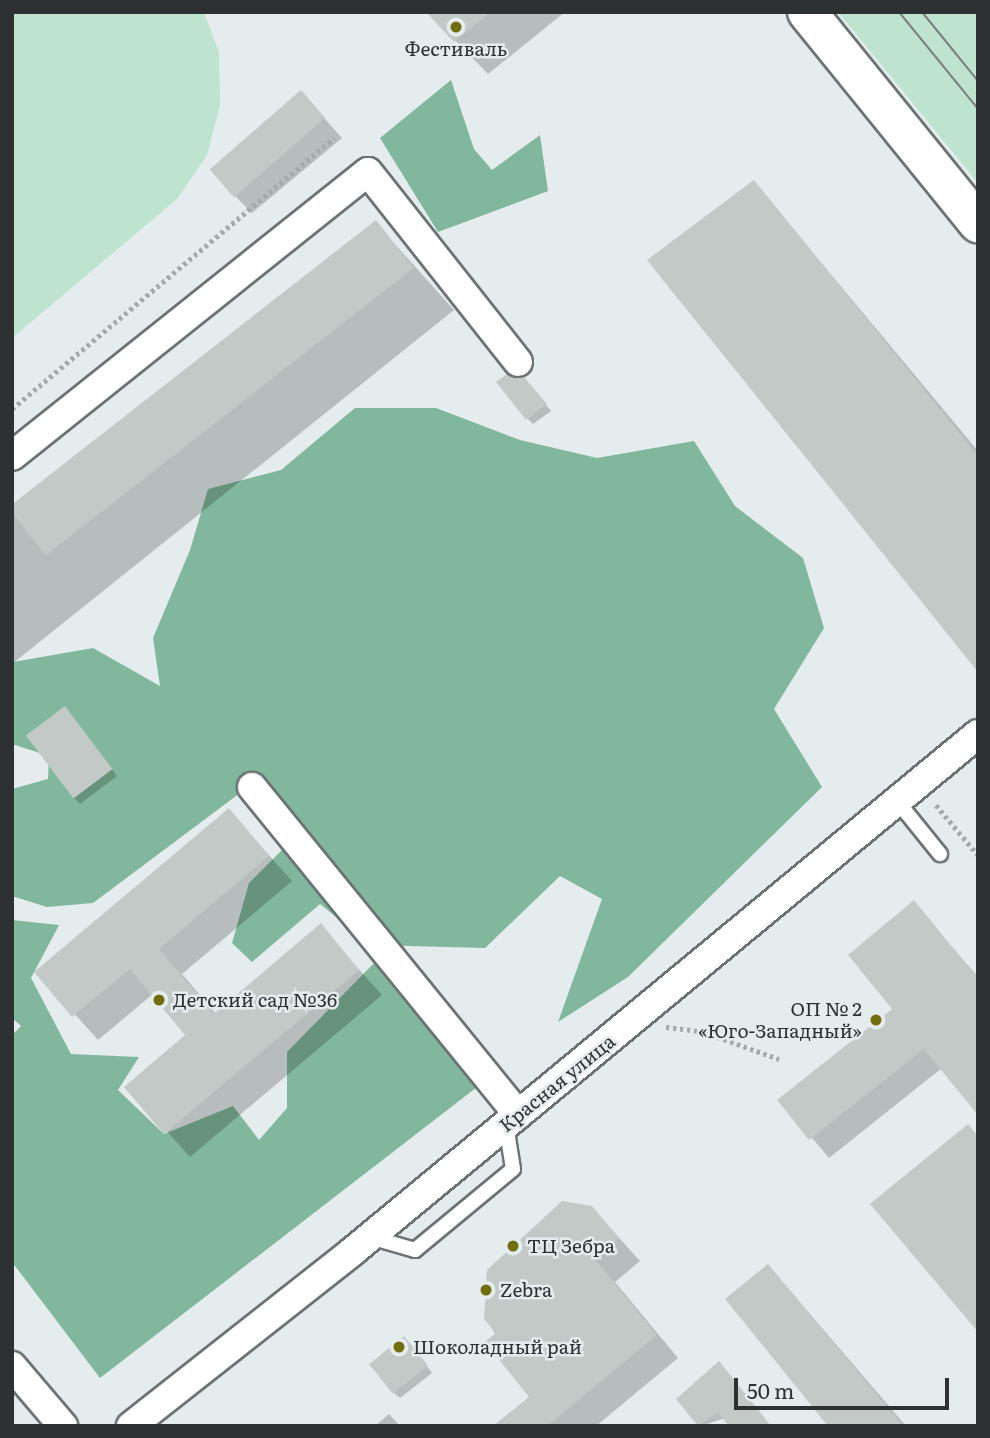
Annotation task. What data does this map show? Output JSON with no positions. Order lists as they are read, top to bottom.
{
  "streets": {
    "street": ["Красная улица"]
  },
  "places": [
    "Фестиваль",
    "Детский сад №36",
    "ОП № 2 «Юго-Западный»",
    "ТЦ Зебра",
    "Zebra",
    "Шоколадный рай"
  ],
  "scale_bar": "50 m"
}
